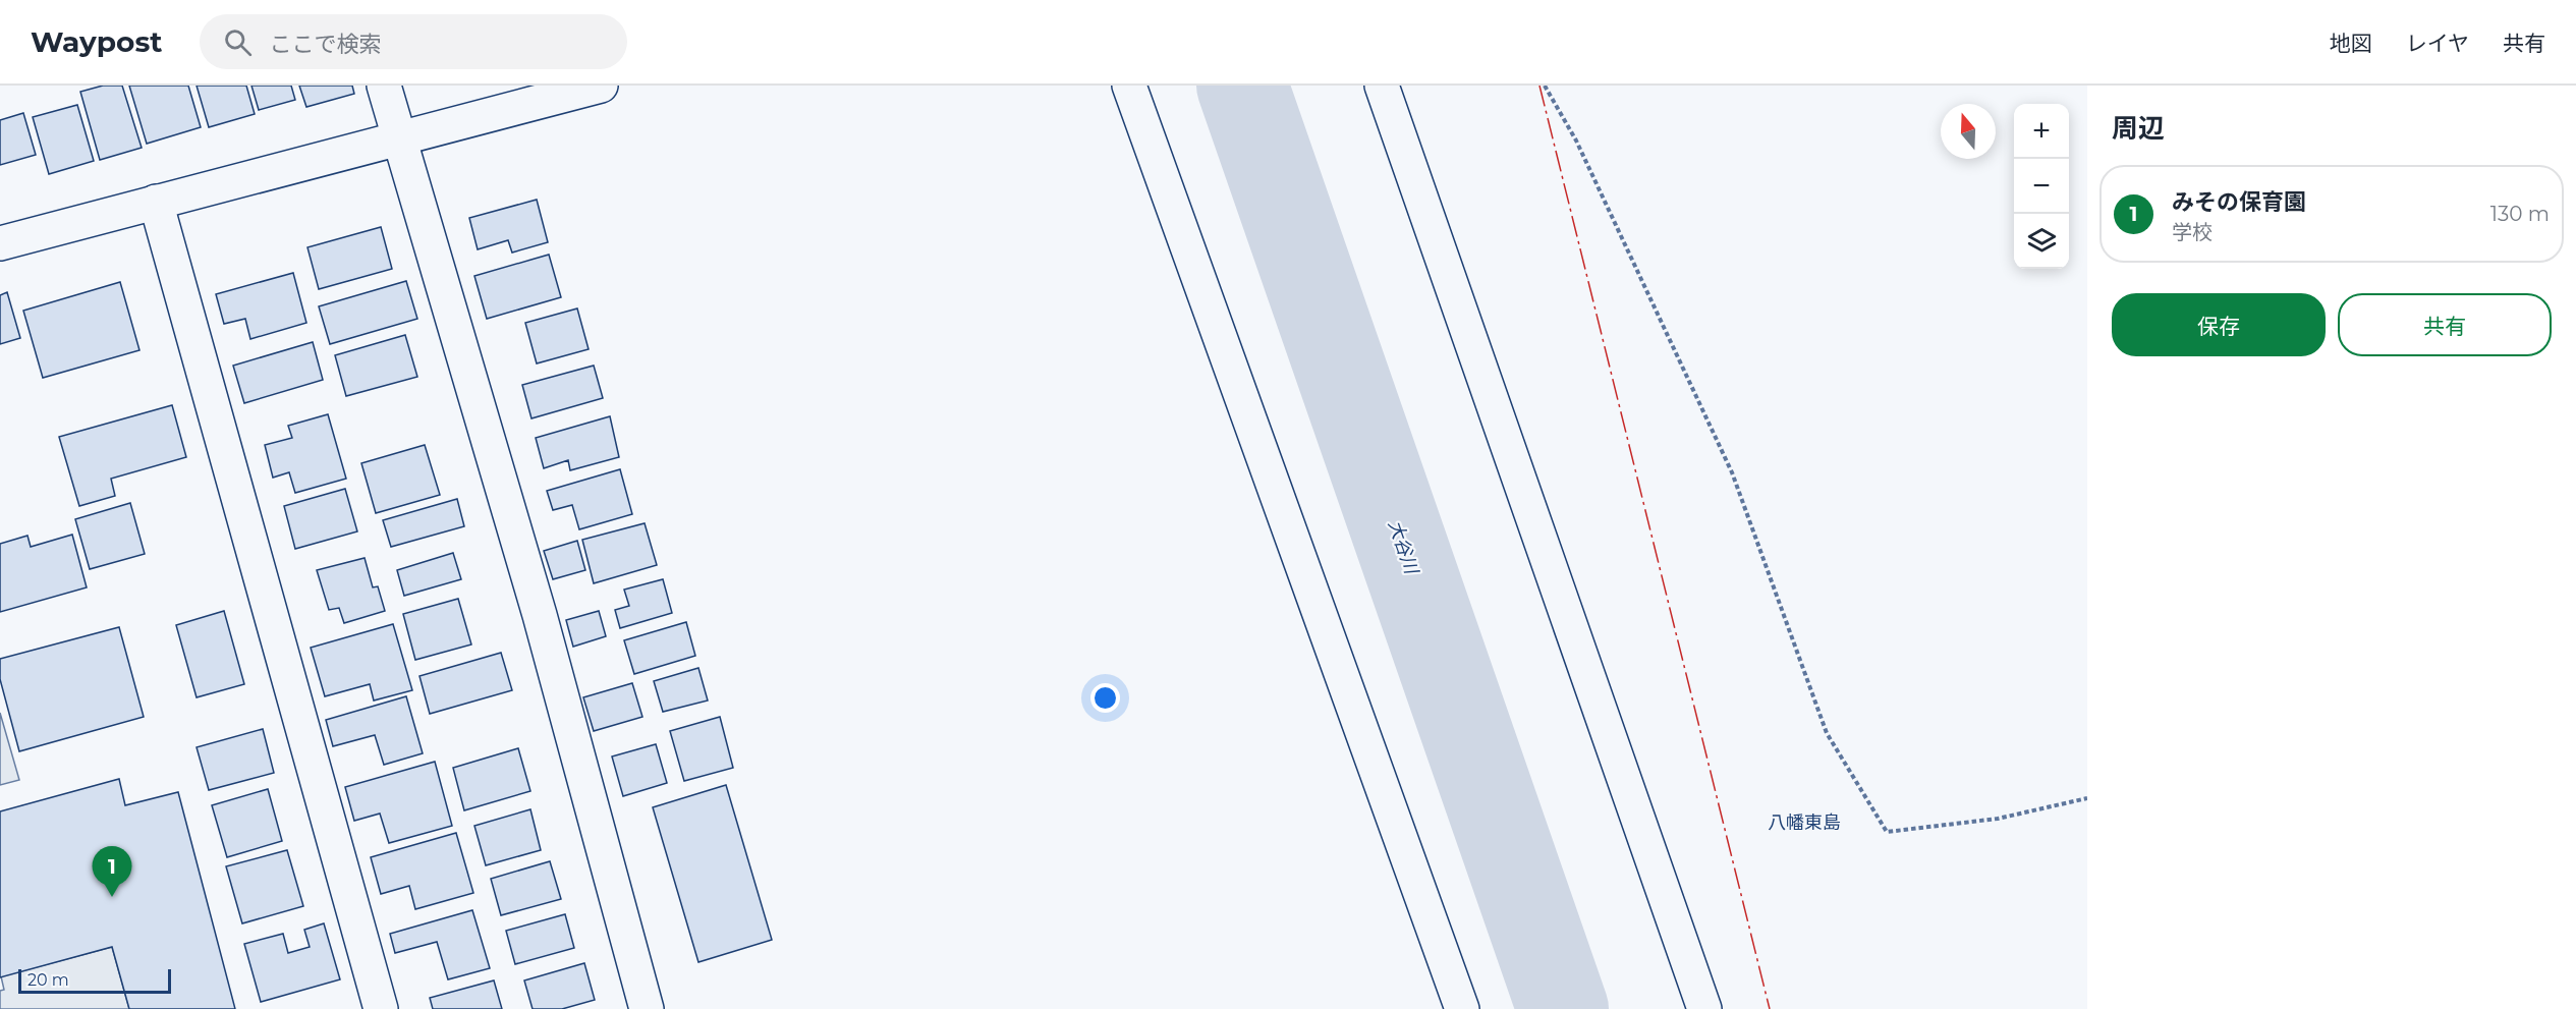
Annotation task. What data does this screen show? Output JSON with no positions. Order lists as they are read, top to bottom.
{
  "districts": ["八幡東島"],
  "water": ["大谷川"],
  "scale_bar": "20 m",
  "north": "top",
  "page": {
    "header": "Waypost",
    "search": "ここで検索",
    "nav": ["地図", "レイヤ", "共有"],
    "heading": "周辺",
    "map_buttons": ["+", "−"],
    "list": [
      {
        "mark": "1",
        "name": "みその保育園",
        "note": "学校",
        "value": "130 m"
      }
    ],
    "buttons": ["保存", "共有"],
    "pins": "1",
    "scale": "20 m"
  }
}
